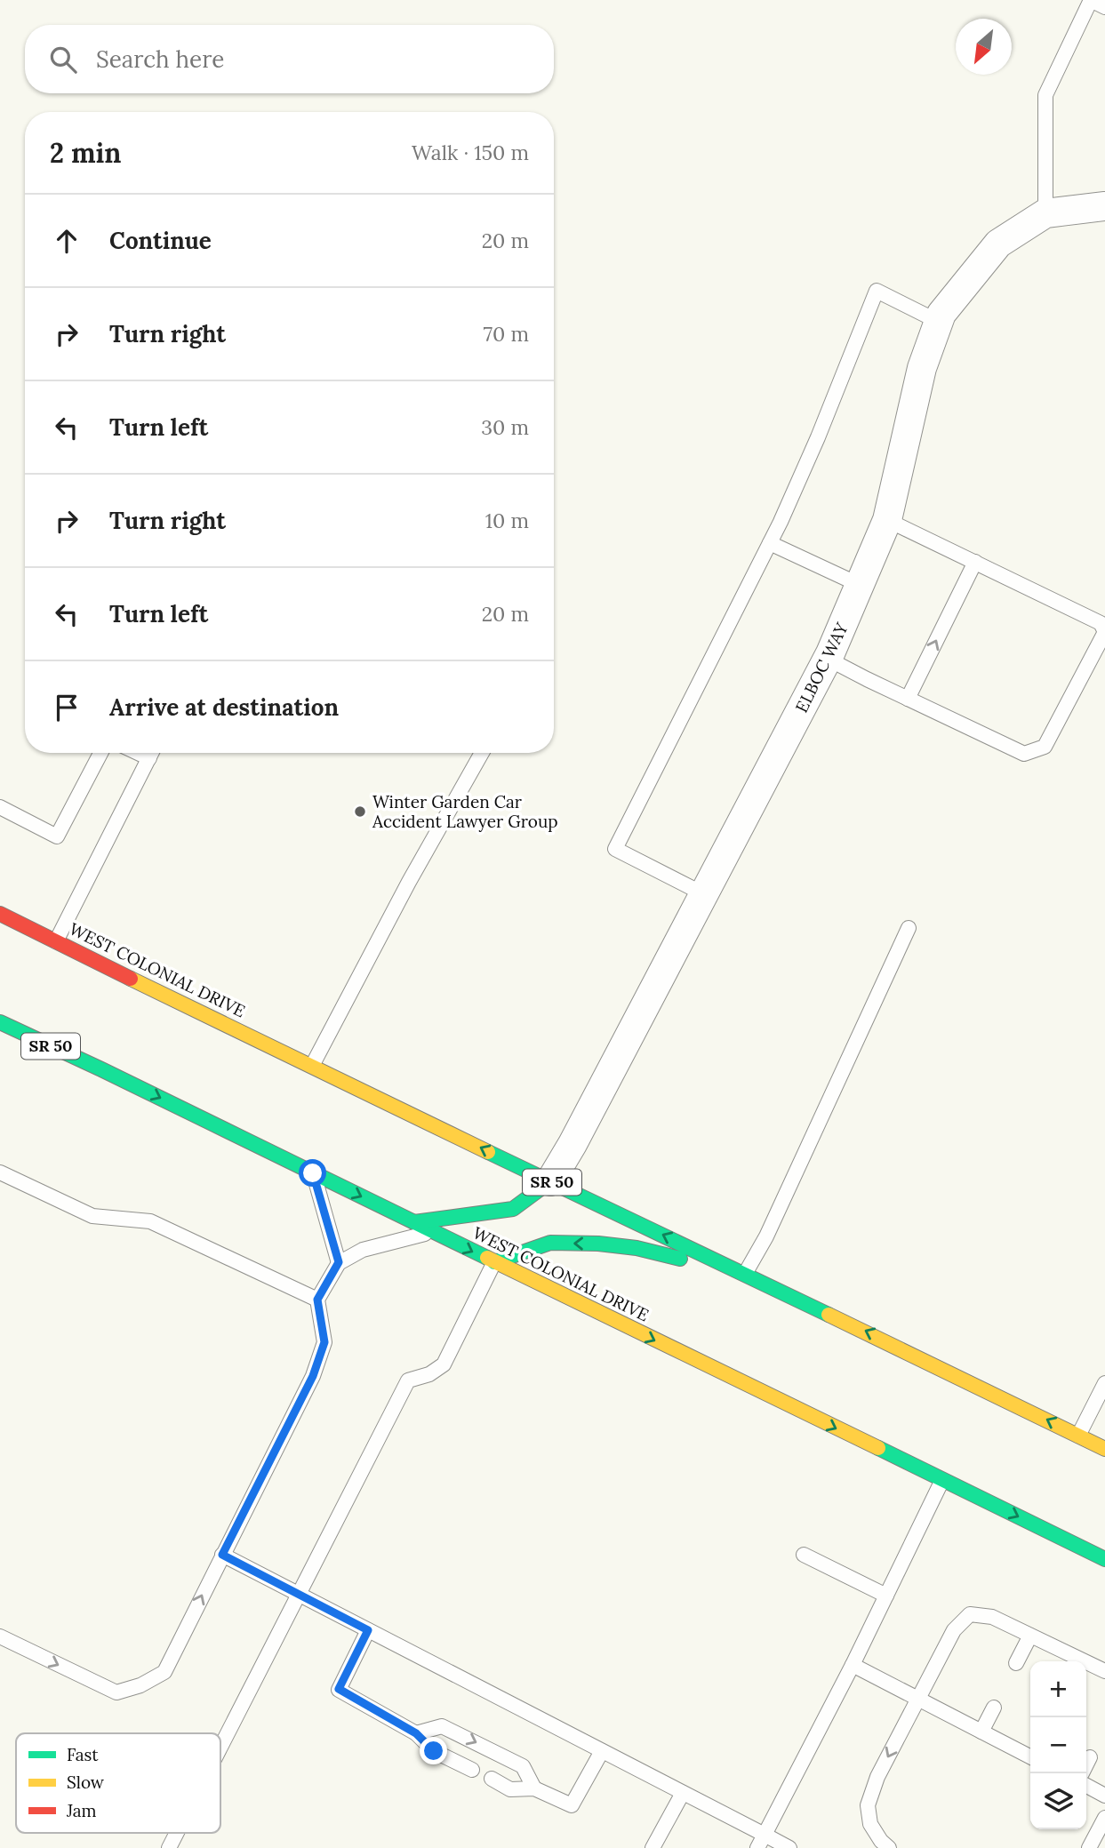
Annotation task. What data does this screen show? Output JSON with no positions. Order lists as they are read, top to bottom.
{
  "streets": {
    "highway": ["WEST COLONIAL DRIVE", "SR 50"],
    "street": ["ELBOC WAY"]
  },
  "crossings": [
    ["ELBOC WAY", "WEST COLONIAL DRIVE"]
  ],
  "places": ["Winter Garden Car Accident Lawyer Group"],
  "legend": ["Fast", "Slow", "Jam"],
  "north": "bottom left",
  "page": {
    "search": "Search here",
    "heading": ["2 min", "Walk · 150 m"],
    "list": [
      ["Continue", "20 m"],
      ["Turn right", "70 m"],
      ["Turn left", "30 m"],
      ["Turn right", "10 m"],
      ["Turn left", "20 m"],
      "Arrive at destination"
    ],
    "map_buttons": ["+", "−"]
  }
}
